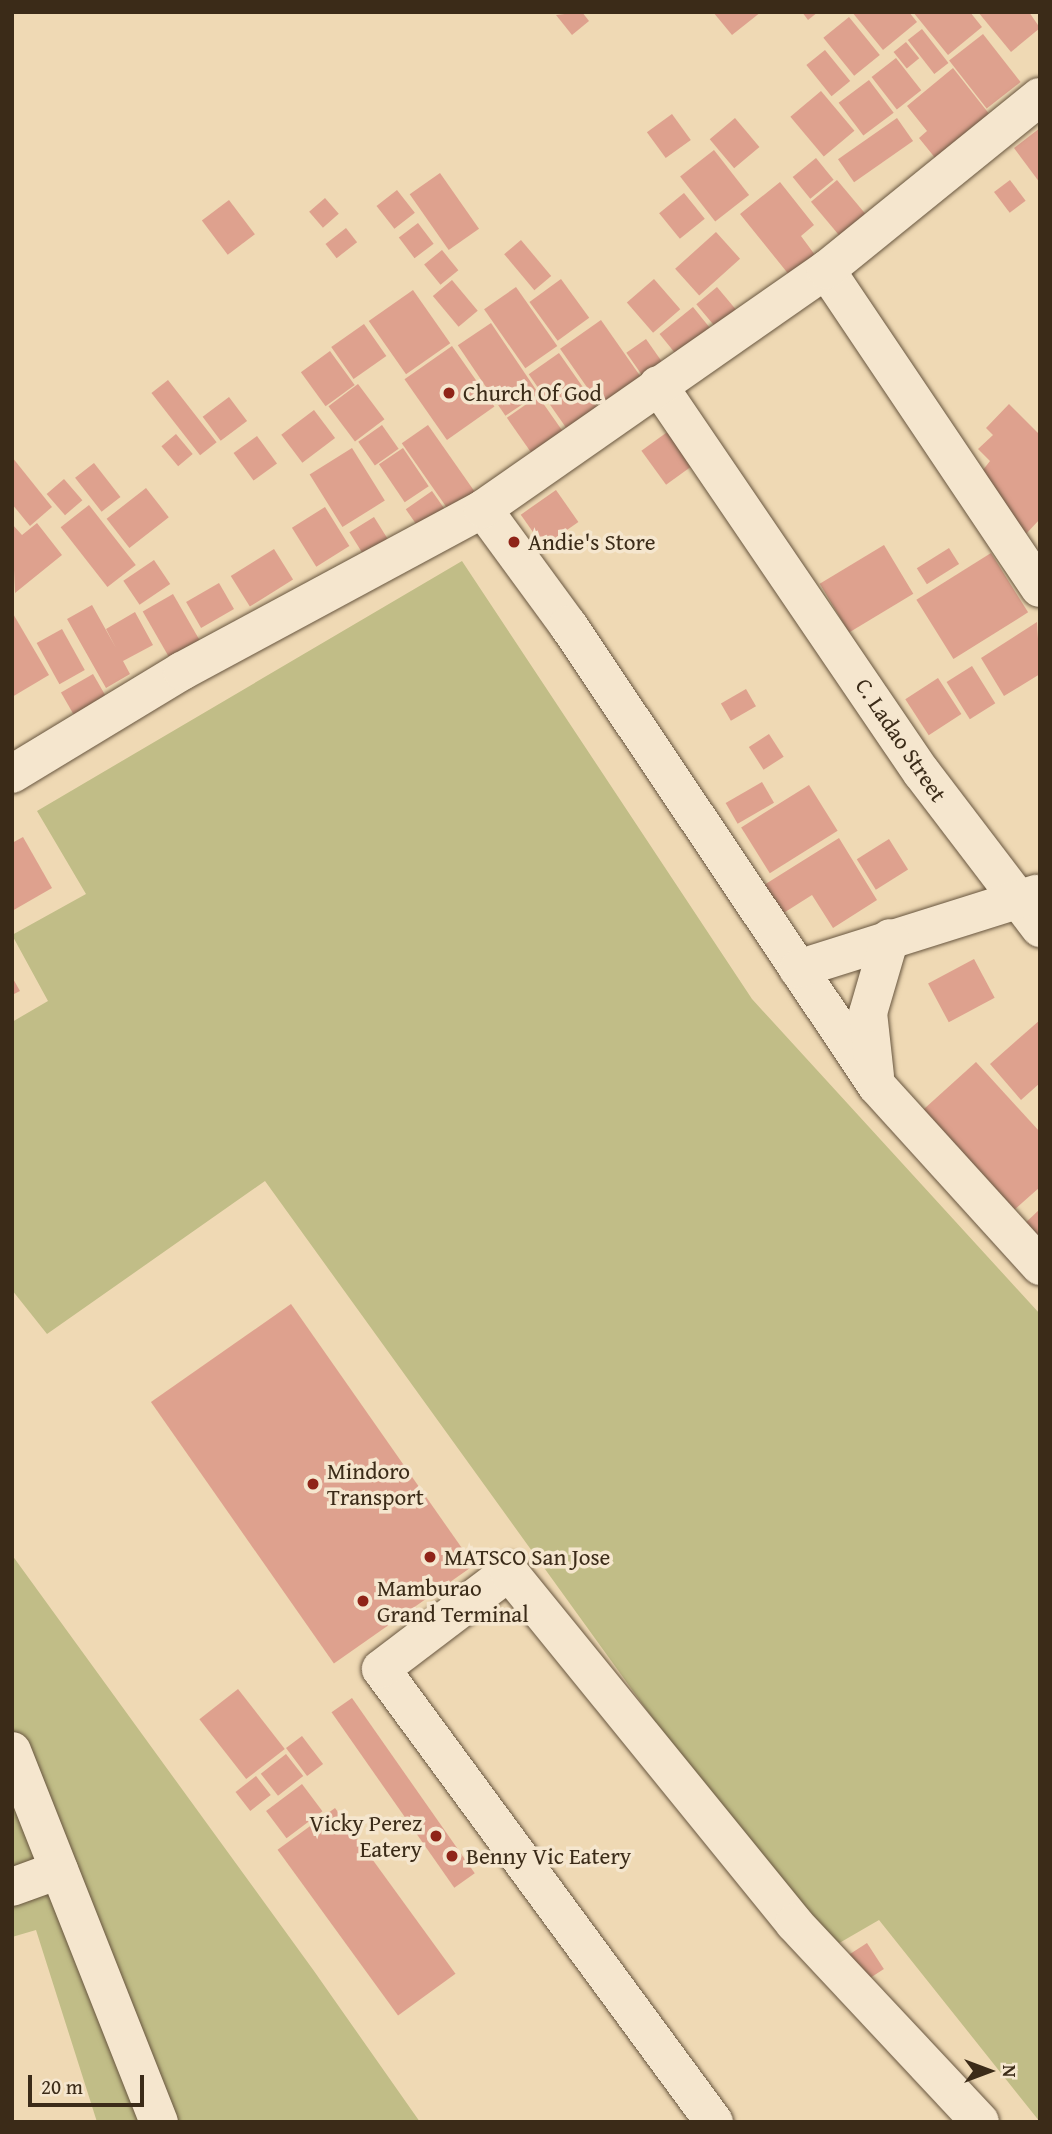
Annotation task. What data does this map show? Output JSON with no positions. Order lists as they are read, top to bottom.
{
  "streets": {
    "street": ["C. Ladao Street"]
  },
  "places": [
    "Church Of God",
    "Andie's Store",
    "Mindoro Transport",
    "MATSCO San Jose",
    "Mamburao Grand Terminal",
    "Vicky Perez Eatery",
    "Benny Vic Eatery"
  ],
  "scale_bar": "20 m",
  "north": "right"
}
